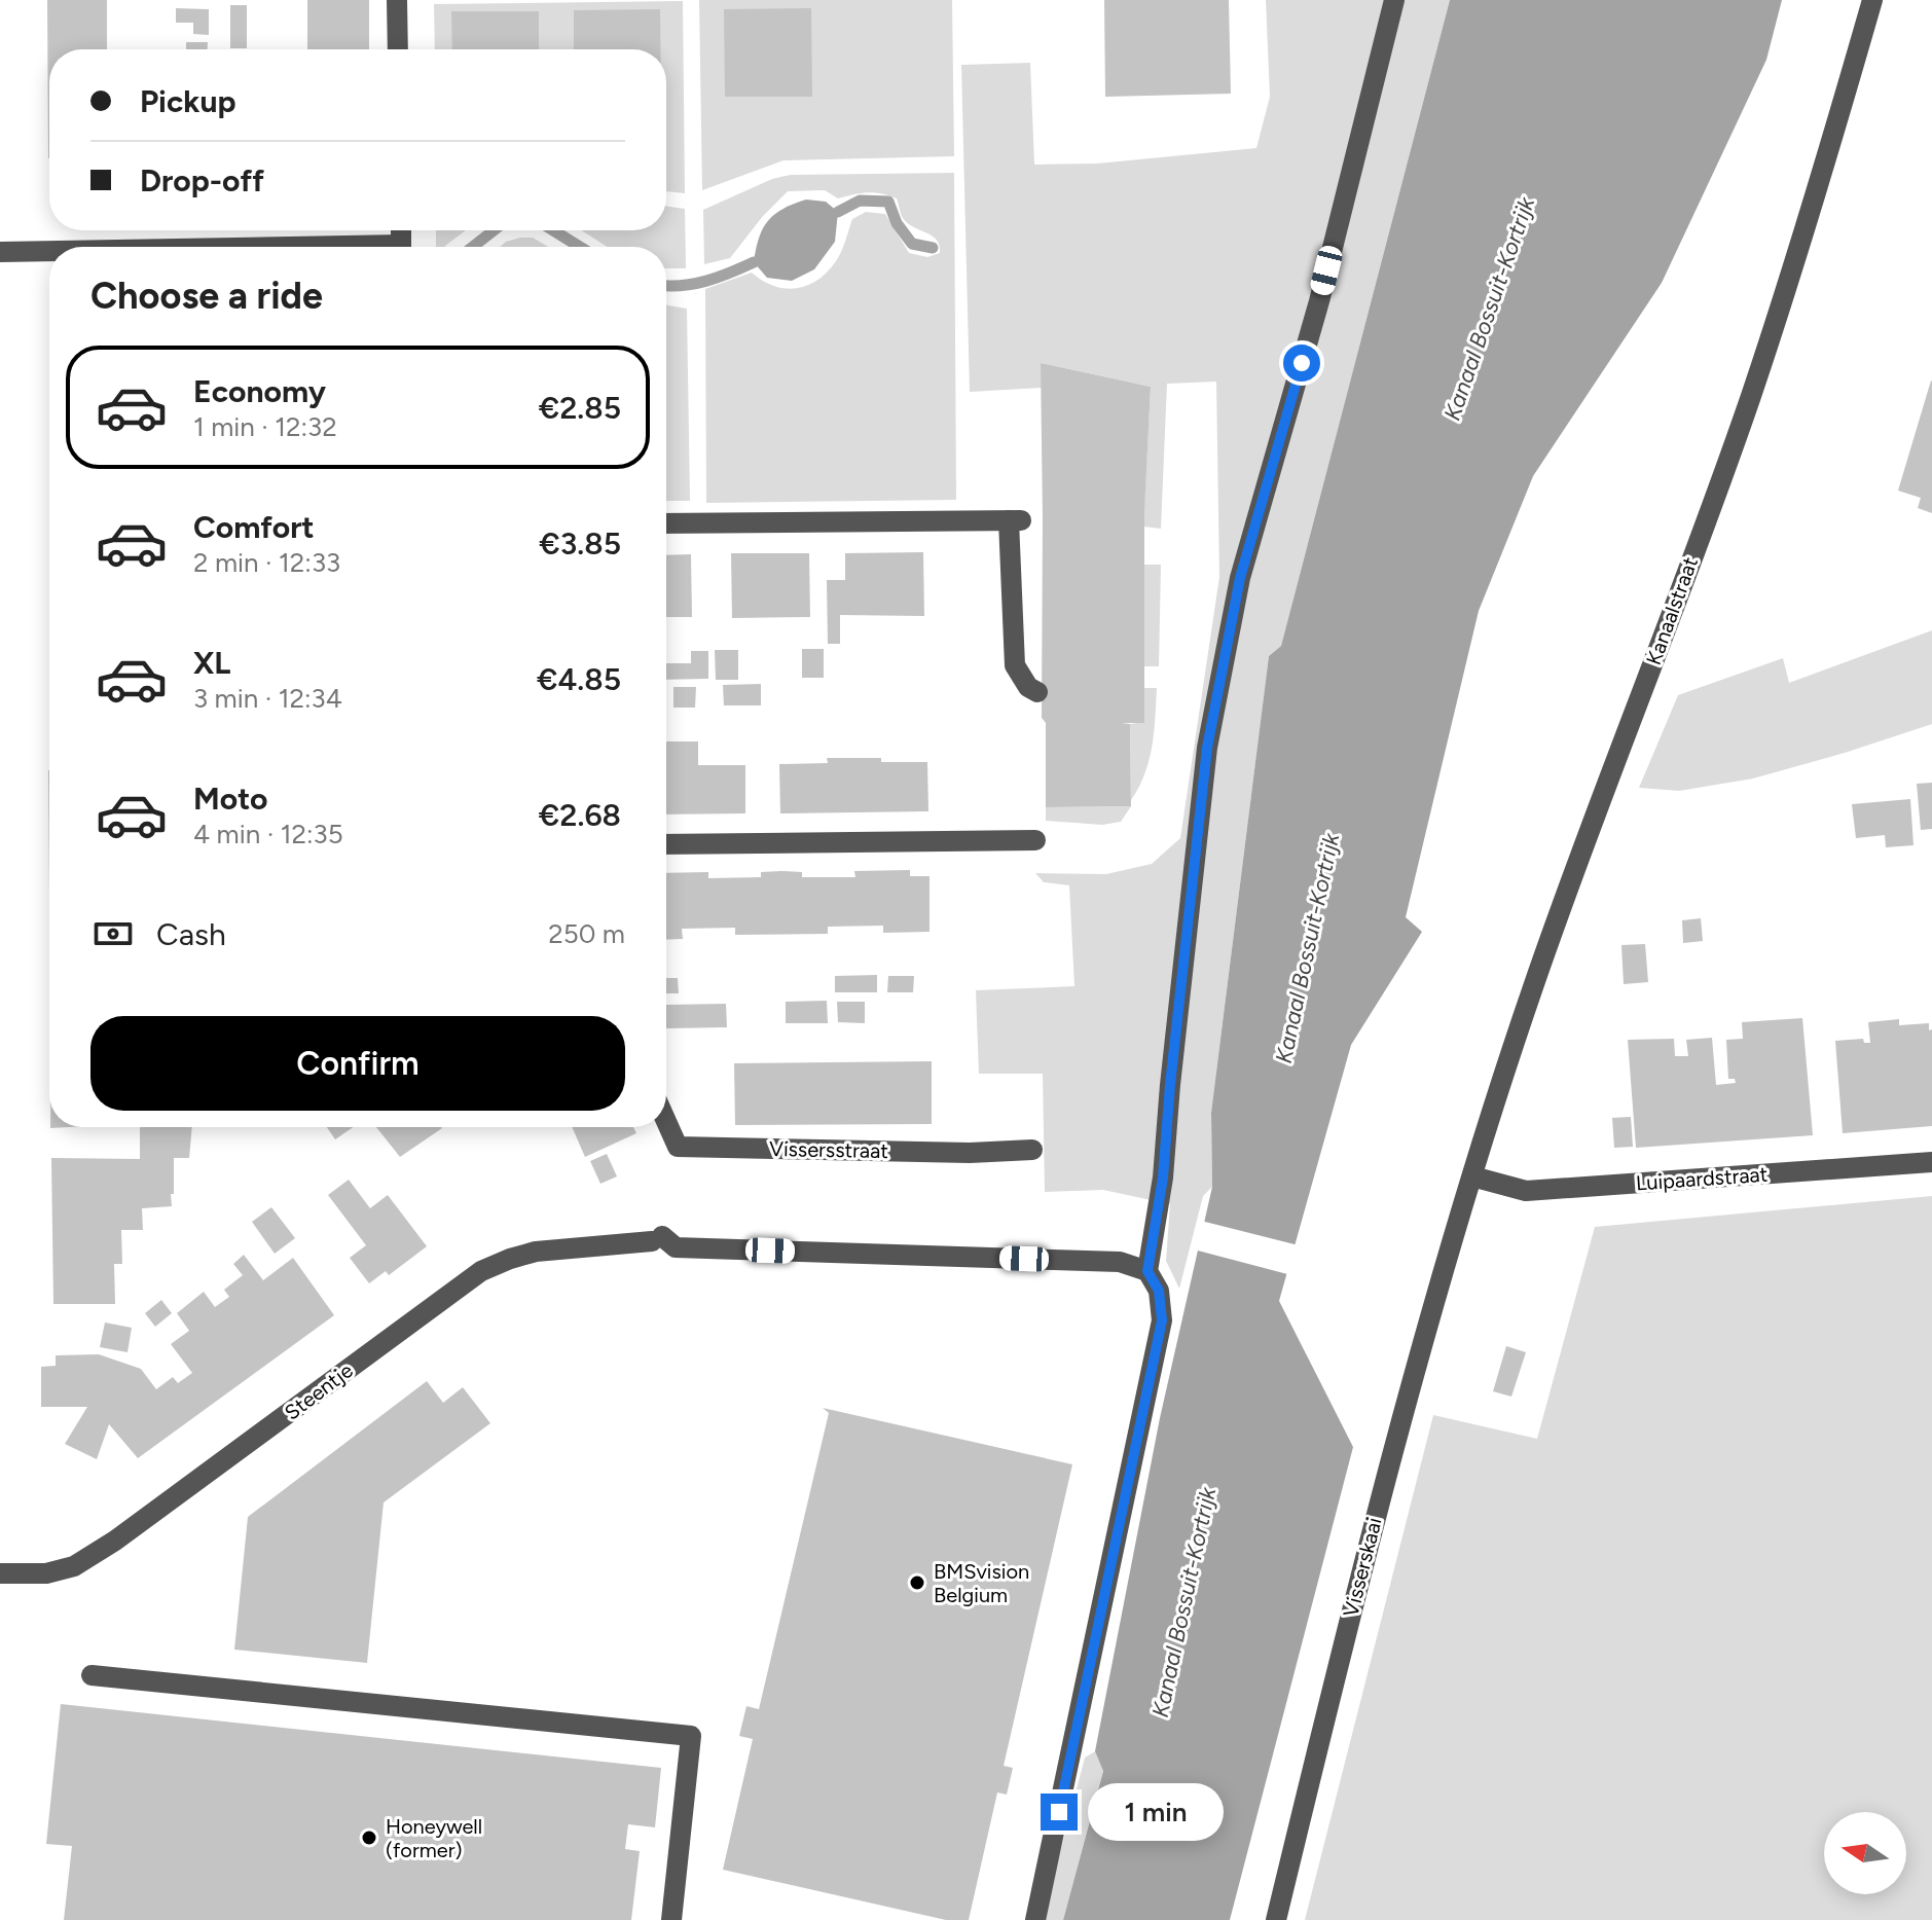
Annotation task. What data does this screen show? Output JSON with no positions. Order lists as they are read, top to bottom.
{
  "streets": {
    "street": [
      "Kanaalstraat",
      "Vissersstraat",
      "Luipaardstraat",
      "Steentje",
      "Visserskaai"
    ]
  },
  "crossings": [
    ["Kanaalstraat", "Luipaardstraat"],
    ["Kanaalstraat", "Visserskaai"]
  ],
  "water": ["Kanaal Bossuit-Kortrijk"],
  "places": ["BMSvision Belgium", "Honeywell (former)"],
  "north": "left",
  "page": {
    "banner": ["Pickup", "Drop-off"],
    "heading": "Choose a ride",
    "list": [
      {
        "name": "Economy",
        "note": "1 min · 12:32",
        "value": "€2.85"
      },
      {
        "name": "Comfort",
        "note": "2 min · 12:33",
        "value": "€3.85"
      },
      {
        "name": "XL",
        "note": "3 min · 12:34",
        "value": "€4.85"
      },
      {
        "name": "Moto",
        "note": "4 min · 12:35",
        "value": "€2.68"
      }
    ],
    "pay": ["Cash", "250 m"],
    "buttons": "Confirm",
    "bubble": "1 min"
  }
}
